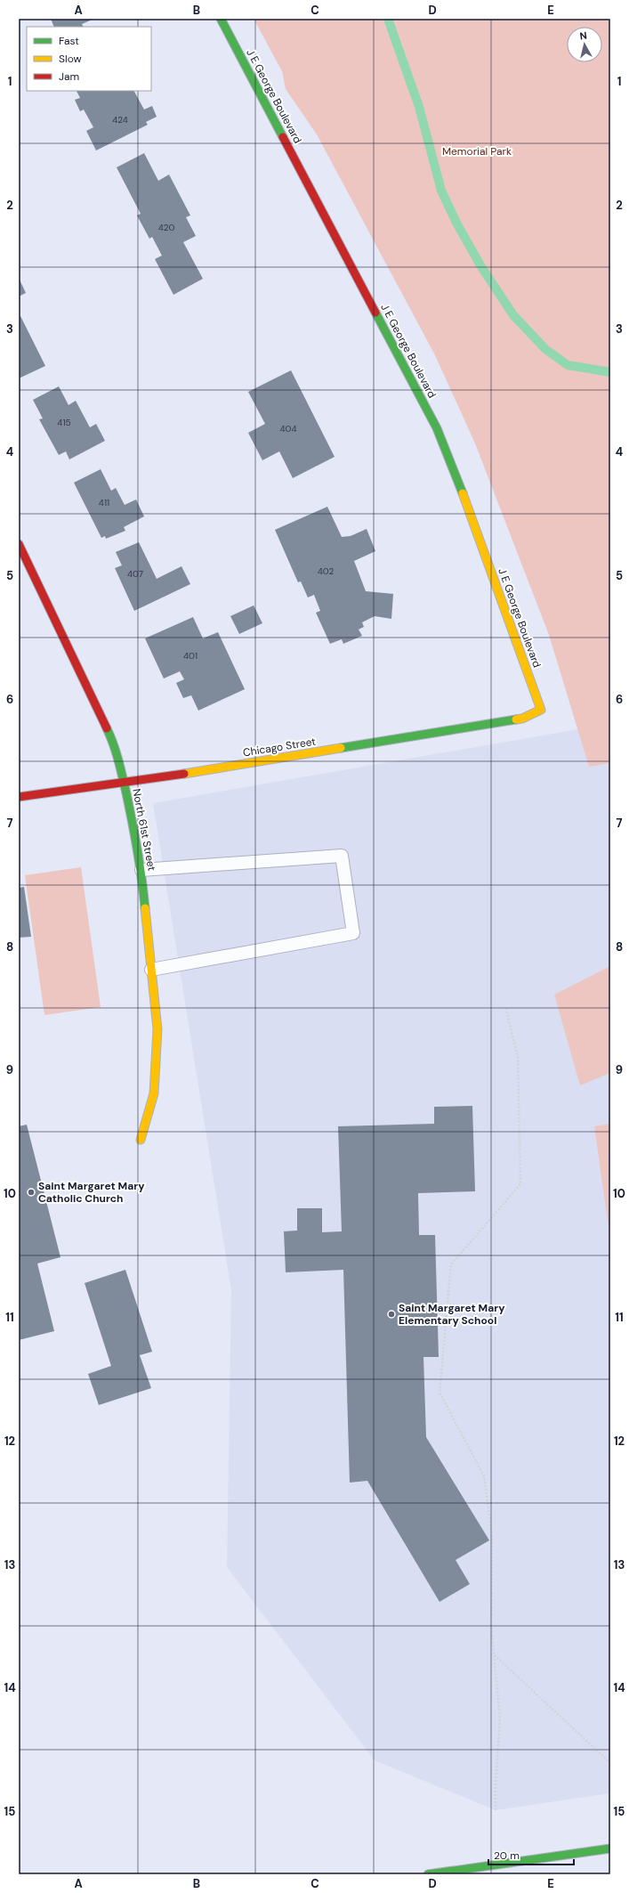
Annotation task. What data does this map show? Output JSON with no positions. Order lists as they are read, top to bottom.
{
  "streets": {
    "main road": ["J E George Boulevard", "Chicago Street", "North 61st Street"]
  },
  "crossings": [
    ["J E George Boulevard", "Chicago Street"],
    ["Chicago Street", "North 61st Street"]
  ],
  "parks": ["Memorial Park"],
  "places": ["Saint Margaret Mary Catholic Church", "Saint Margaret Mary Elementary School"],
  "house_numbers": [
    "424",
    "420",
    "415",
    "404",
    "411",
    "402",
    "407",
    "401"
  ],
  "legend": ["Fast", "Slow", "Jam"],
  "scale_bar": "20 m",
  "north": "top",
  "grid": {
    "columns": [
      "A",
      "B",
      "C",
      "D",
      "E"
    ],
    "rows": [
      "1",
      "2",
      "3",
      "4",
      "5",
      "6",
      "7",
      "8",
      "9",
      "10",
      "11",
      "12",
      "13",
      "14",
      "15"
    ]
  }
}
